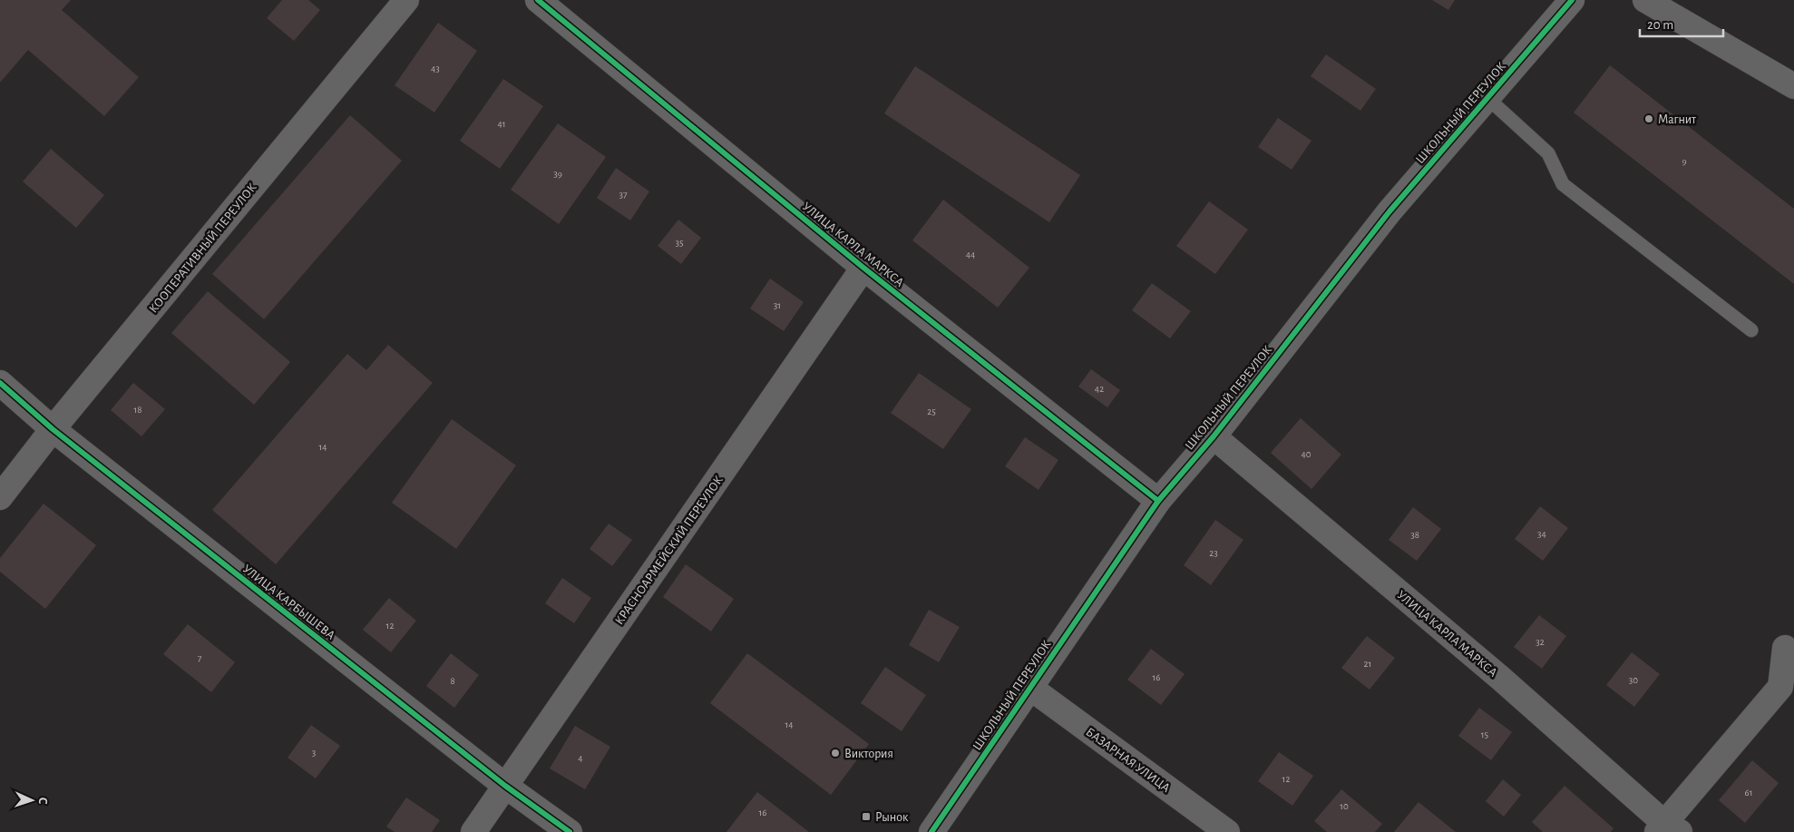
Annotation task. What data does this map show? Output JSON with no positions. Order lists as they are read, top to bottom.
{
  "streets": {
    "street": [
      "ШКОЛЬНЫЙ ПЕРЕУЛОК",
      "УЛИЦА КАРЛА МАРКСА",
      "КООПЕРАТИВНЫЙ ПЕРЕУЛОК",
      "КРАСНОАРМЕЙСКИЙ ПЕРЕУЛОК",
      "УЛИЦА КАРБЫШЕВА",
      "БАЗАРНАЯ УЛИЦА"
    ]
  },
  "crossings": [
    ["ШКОЛЬНЫЙ ПЕРЕУЛОК", "УЛИЦА КАРЛА МАРКСА"],
    ["ШКОЛЬНЫЙ ПЕРЕУЛОК", "БАЗАРНАЯ УЛИЦА"],
    ["УЛИЦА КАРЛА МАРКСА", "КРАСНОАРМЕЙСКИЙ ПЕРЕУЛОК"],
    ["КООПЕРАТИВНЫЙ ПЕРЕУЛОК", "УЛИЦА КАРБЫШЕВА"],
    ["КРАСНОАРМЕЙСКИЙ ПЕРЕУЛОК", "УЛИЦА КАРБЫШЕВА"]
  ],
  "places": {
    "other": ["Магнит", "Виктория"],
    "transit": ["Рынок"]
  },
  "house_numbers": [
    "43",
    "41",
    "9",
    "39",
    "37",
    "35",
    "44",
    "31",
    "42",
    "18",
    "25",
    "14",
    "40",
    "34",
    "38",
    "23",
    "12",
    "32",
    "7",
    "21",
    "16",
    "30",
    "8",
    "14",
    "15",
    "3",
    "4",
    "12",
    "61",
    "10",
    "16"
  ],
  "scale_bar": "20 m",
  "north": "right"
}
